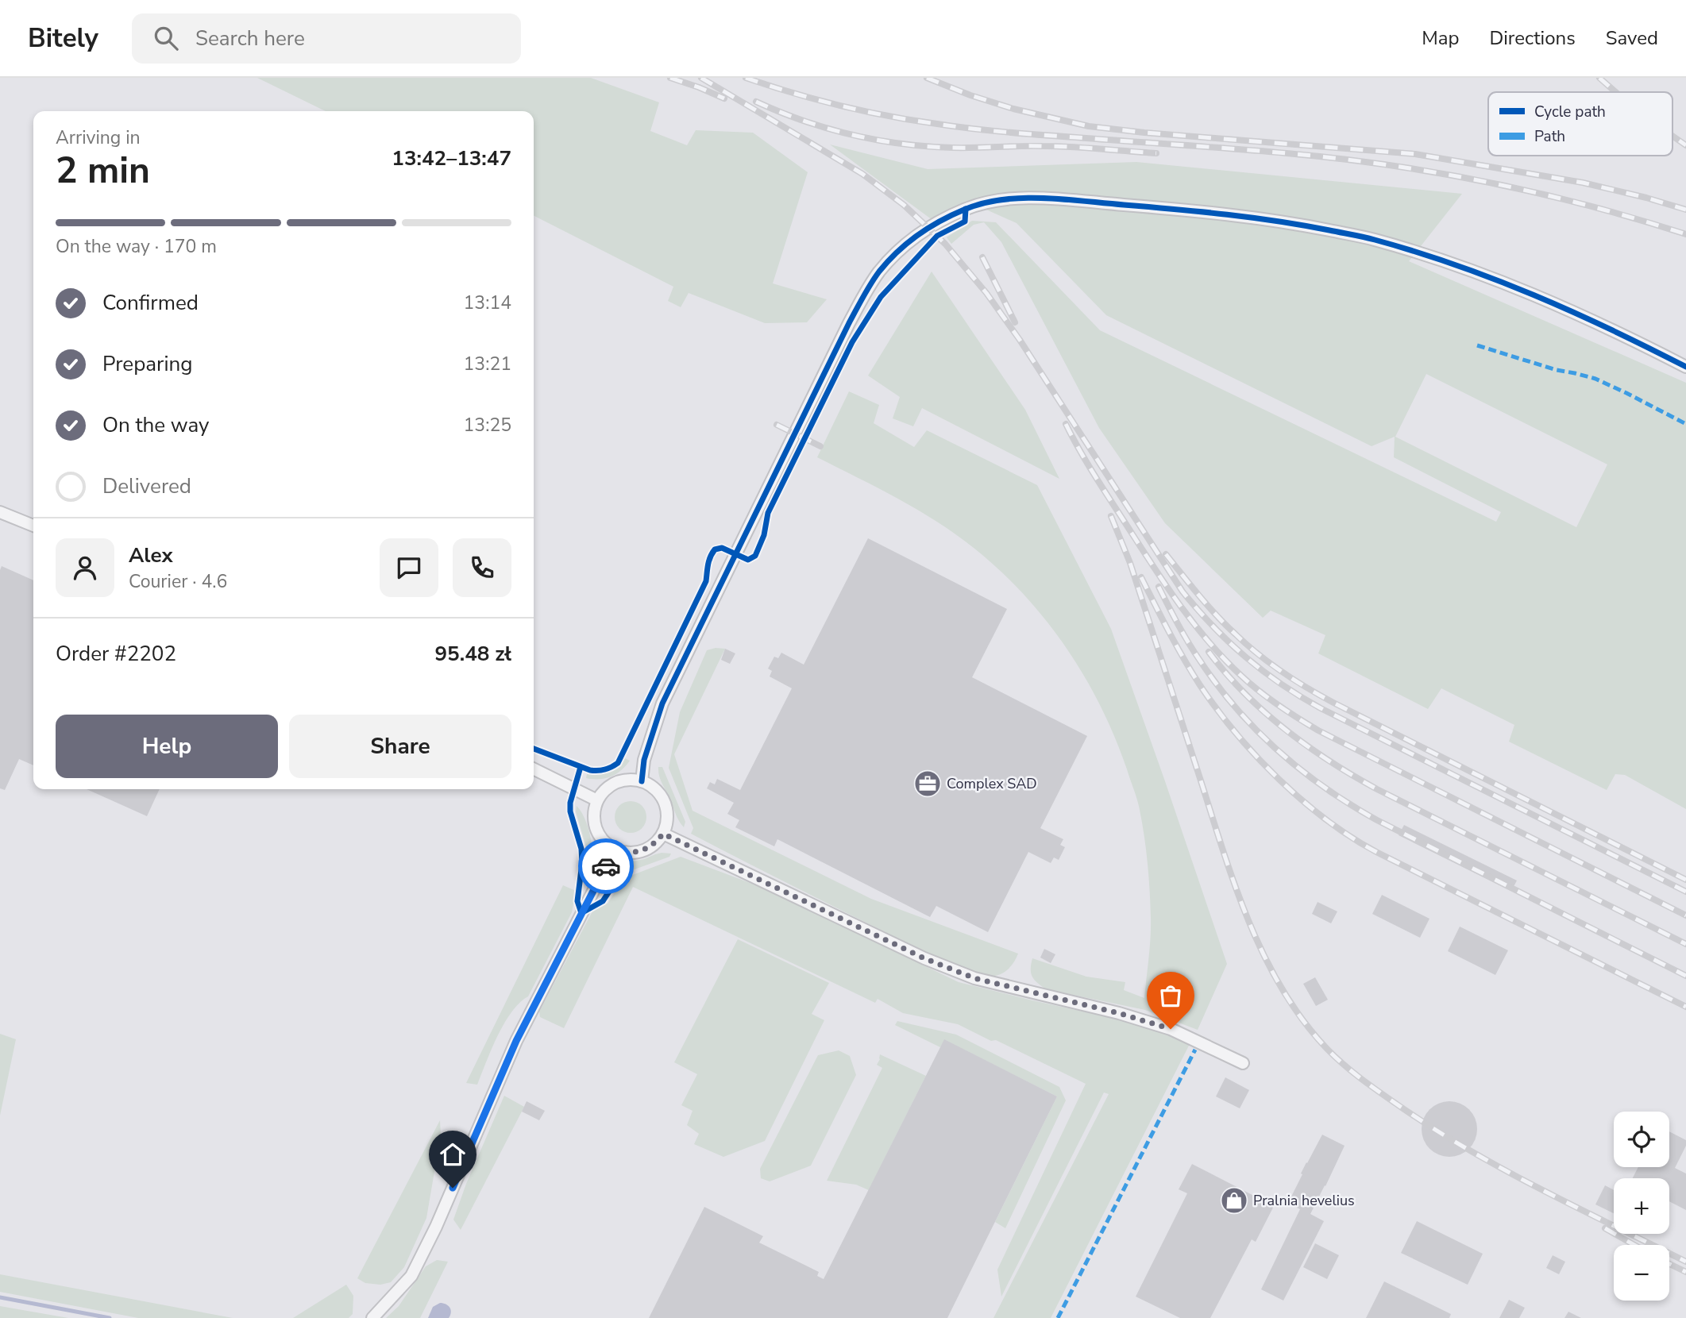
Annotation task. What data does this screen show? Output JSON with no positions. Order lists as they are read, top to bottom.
{
  "places": {
    "office": ["Complex SAD"],
    "shop": ["Pralnia hevelius"]
  },
  "legend": ["Cycle path", "Path"],
  "page": {
    "header": "Bitely",
    "search": "Search here",
    "nav": ["Map", "Directions", "Saved"],
    "heading": ["2 min", "Arriving in", "13:42–13:47"],
    "panel": [
      "Alex",
      "Courier · 4.6",
      "Order #2202",
      "95.48 zł"
    ],
    "bar": "On the way · 170 m",
    "list": [
      ["Confirmed", "13:14"],
      ["Preparing", "13:21"],
      ["On the way", "13:25"],
      "Delivered"
    ],
    "buttons": ["Help", "Share"],
    "map_buttons": ["+", "−"]
  }
}
